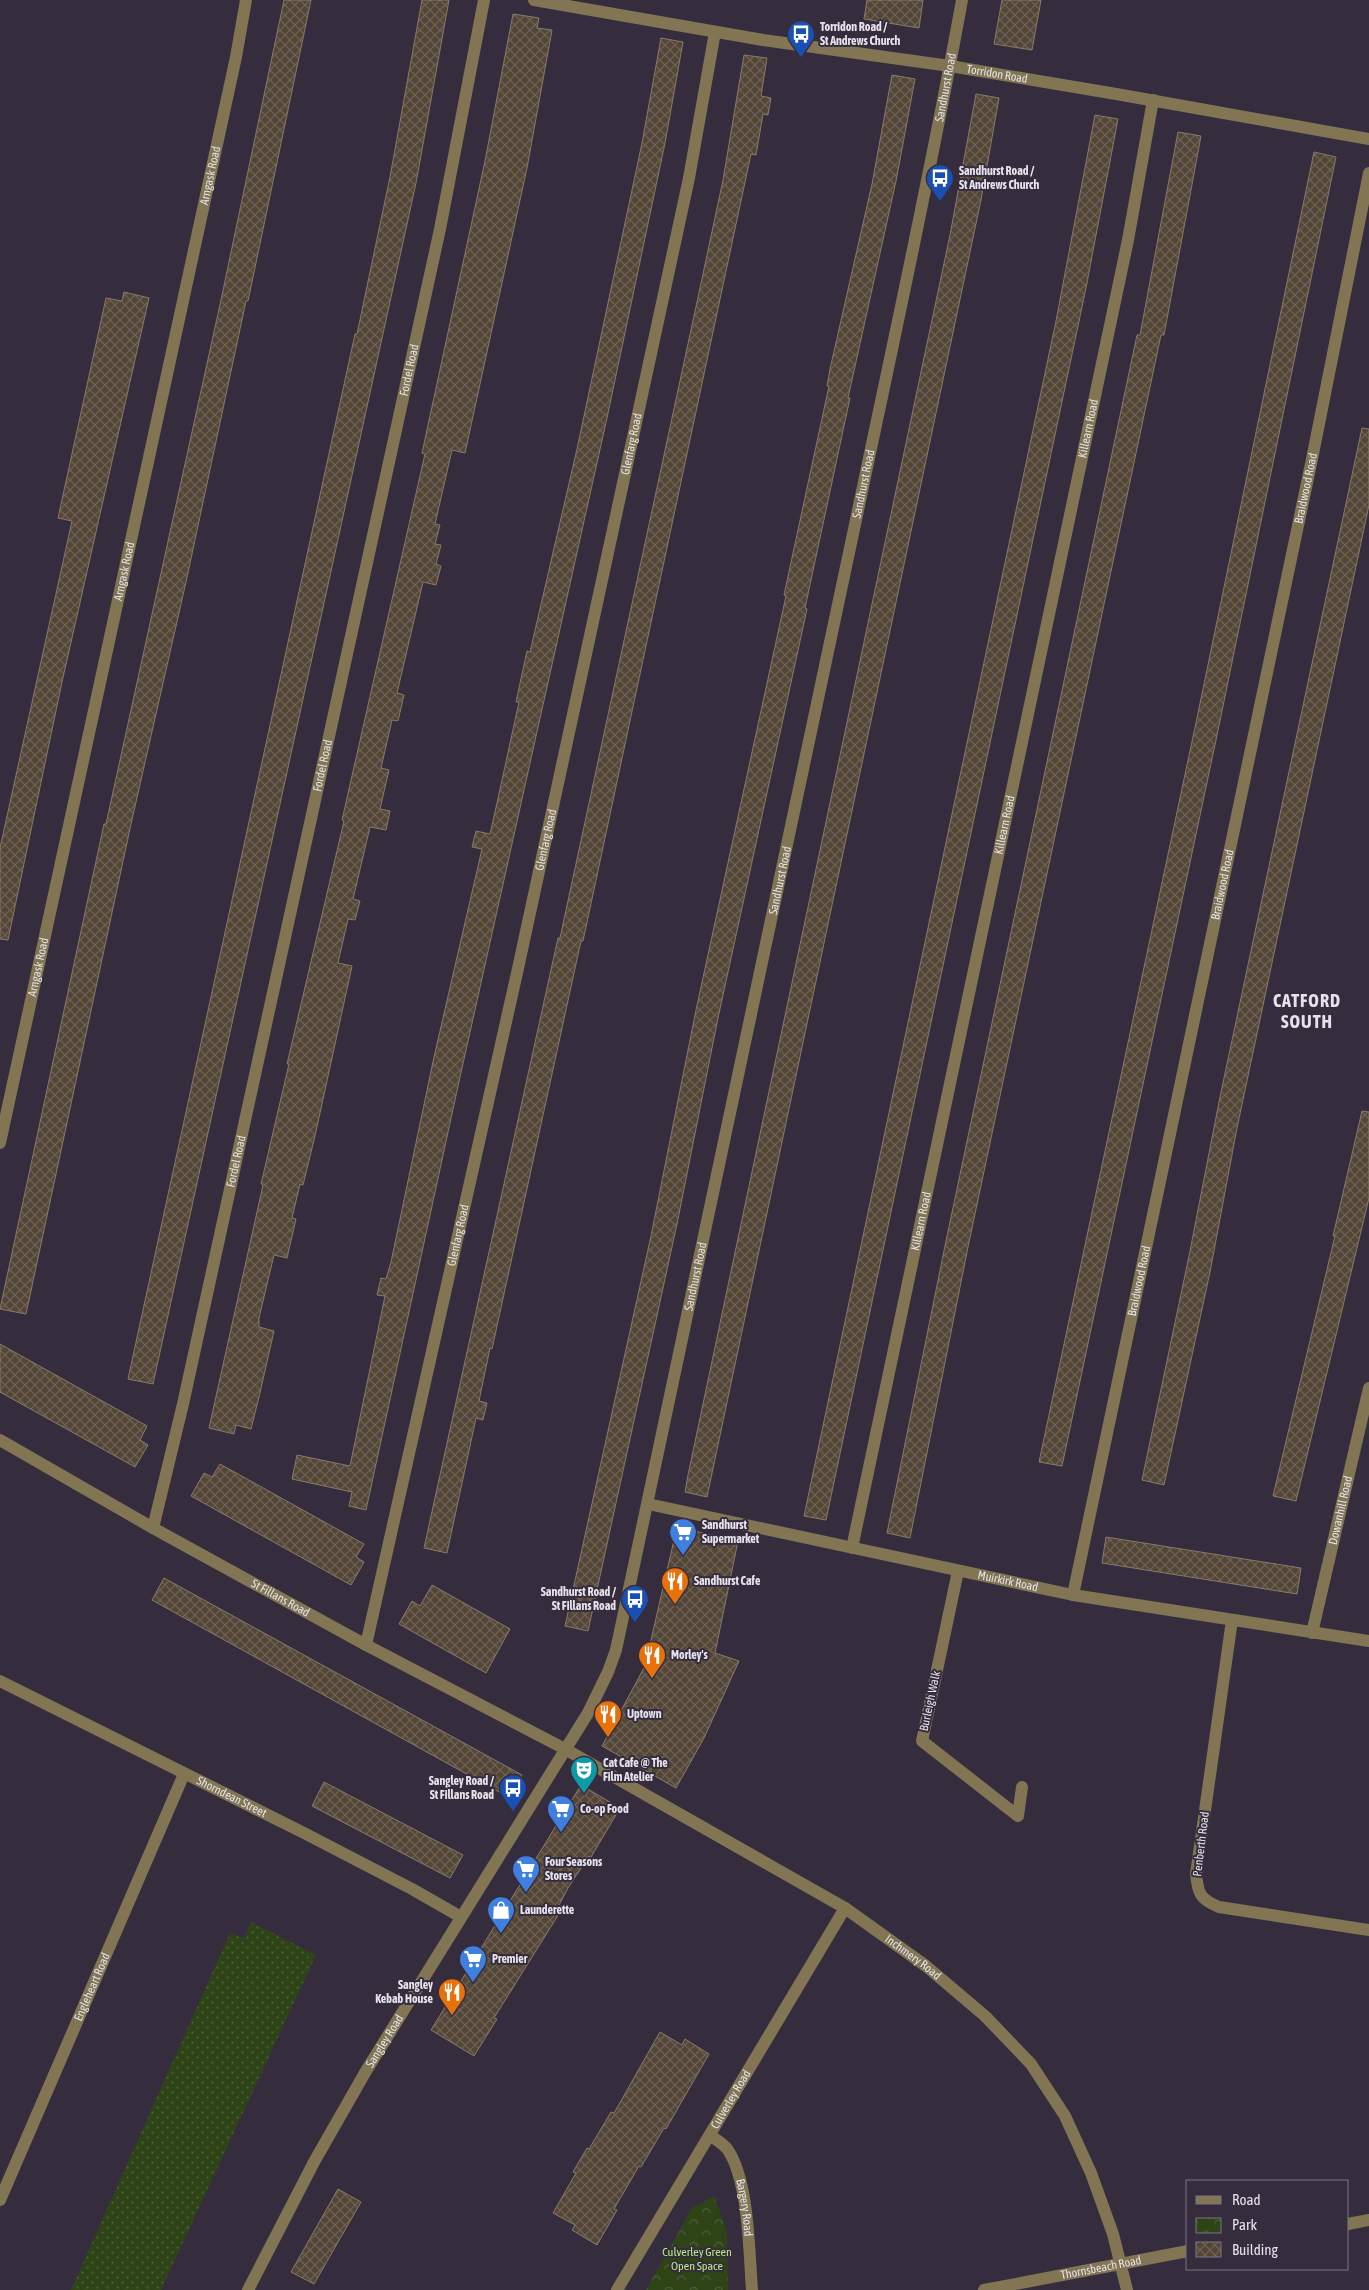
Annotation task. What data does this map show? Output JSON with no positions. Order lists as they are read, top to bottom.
{
  "streets": {
    "street": [
      "Torridon Road",
      "Sandhurst Road",
      "Arngask Road",
      "Fordel Road",
      "Killearn Road",
      "Glenfarg Road",
      "Braidwood Road",
      "Dowanhill Road",
      "Muirkirk Road",
      "St Fillans Road",
      "Burleigh Walk",
      "Shorndean Street",
      "Penberth Road",
      "Inchmery Road",
      "Engleheart Road",
      "Sangley Road",
      "Culverley Road",
      "Bargery Road",
      "Thornsbeach Road"
    ]
  },
  "crossings": [
    ["Torridon Road", "Sandhurst Road"],
    ["Torridon Road", "Killearn Road"],
    ["Torridon Road", "Glenfarg Road"],
    ["Sandhurst Road", "Muirkirk Road"],
    ["Sandhurst Road", "St Fillans Road"],
    ["Sandhurst Road", "Inchmery Road"],
    ["Sandhurst Road", "Sangley Road"],
    ["Fordel Road", "St Fillans Road"],
    ["Killearn Road", "Muirkirk Road"],
    ["Glenfarg Road", "St Fillans Road"],
    ["Braidwood Road", "Muirkirk Road"],
    ["Dowanhill Road", "Muirkirk Road"],
    ["Muirkirk Road", "Burleigh Walk"],
    ["Muirkirk Road", "Penberth Road"],
    ["St Fillans Road", "Inchmery Road"],
    ["St Fillans Road", "Sangley Road"],
    ["Shorndean Street", "Engleheart Road"],
    ["Shorndean Street", "Sangley Road"],
    ["Inchmery Road", "Sangley Road"],
    ["Inchmery Road", "Culverley Road"],
    ["Inchmery Road", "Thornsbeach Road"],
    ["Culverley Road", "Bargery Road"]
  ],
  "districts": ["CATFORD SOUTH"],
  "parks": ["Culverley Green Open Space"],
  "places": {
    "bus stop": [
      "Torridon Road / St Andrews Church",
      "Sandhurst Road / St Andrews Church",
      "Sandhurst Road / St Fillans Road",
      "Sangley Road / St Fillans Road"
    ],
    "supermarket": [
      "Sandhurst Supermarket",
      "Co-op Food",
      "Four Seasons Stores",
      "Premier"
    ],
    "restaurant": [
      "Sandhurst Cafe",
      "Morley's",
      "Uptown",
      "Sangley Kebab House"
    ],
    "theatre": ["Cat Cafe @ The Film Atelier"],
    "shop": ["Launderette"]
  },
  "legend": ["Road", "Park", "Building"]
}
